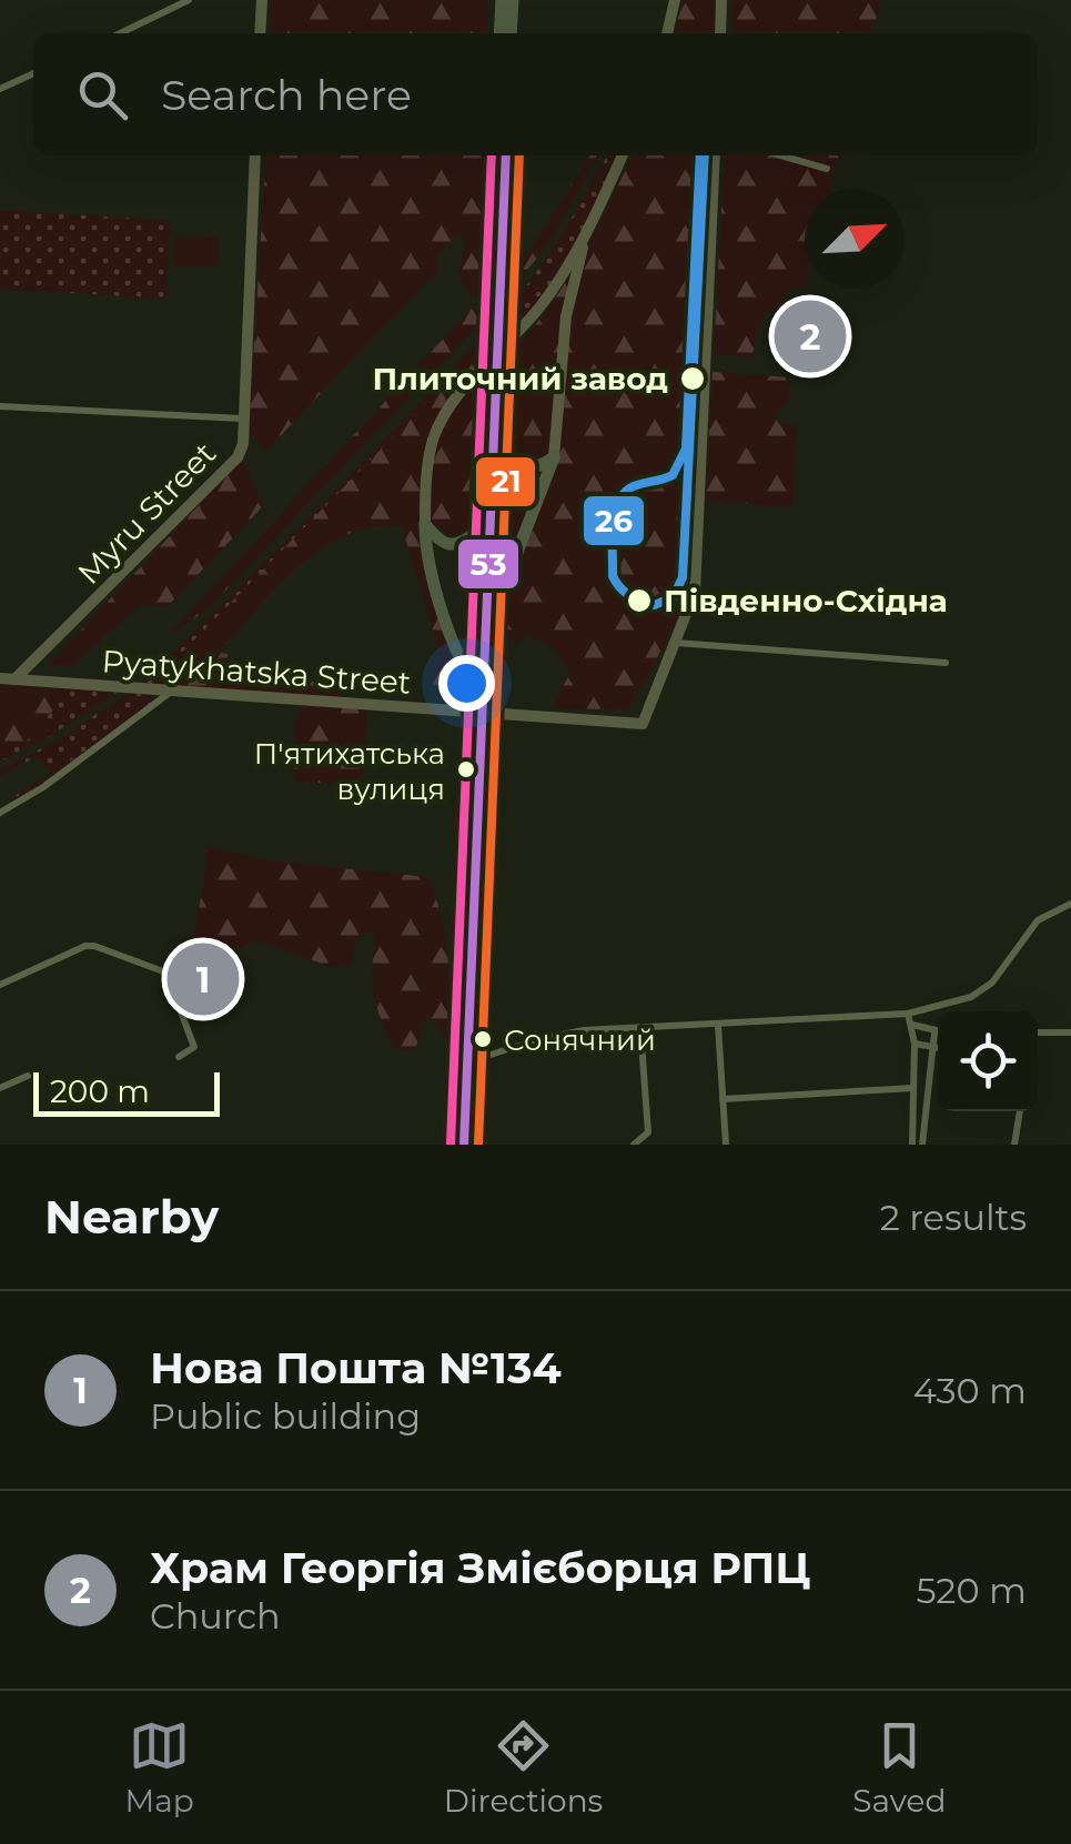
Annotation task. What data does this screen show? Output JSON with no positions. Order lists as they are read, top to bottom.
{
  "streets": {
    "street": ["Myru Street", "Pyatykhatska Street"]
  },
  "crossings": [
    ["Myru Street", "Pyatykhatska Street"]
  ],
  "places": [
    "Плиточний завод",
    "Південно-Східна",
    "П'ятихатська вулиця",
    "Сонячний"
  ],
  "lines": ["transit line 26", "transit line 53", "transit line 21"],
  "scale_bar": "200 m",
  "north": "top right",
  "page": {
    "search": "Search here",
    "pins": ["2", "1"],
    "scale": "200 m",
    "heading": ["Nearby", "2 results"],
    "list": [
      {
        "mark": "1",
        "name": "Нова Пошта №134",
        "note": "Public building",
        "value": "430 m"
      },
      {
        "mark": "2",
        "name": "Храм Георгія Змієборця РПЦ",
        "note": "Church",
        "value": "520 m"
      }
    ],
    "nav": ["Map", "Directions", "Saved"]
  }
}
